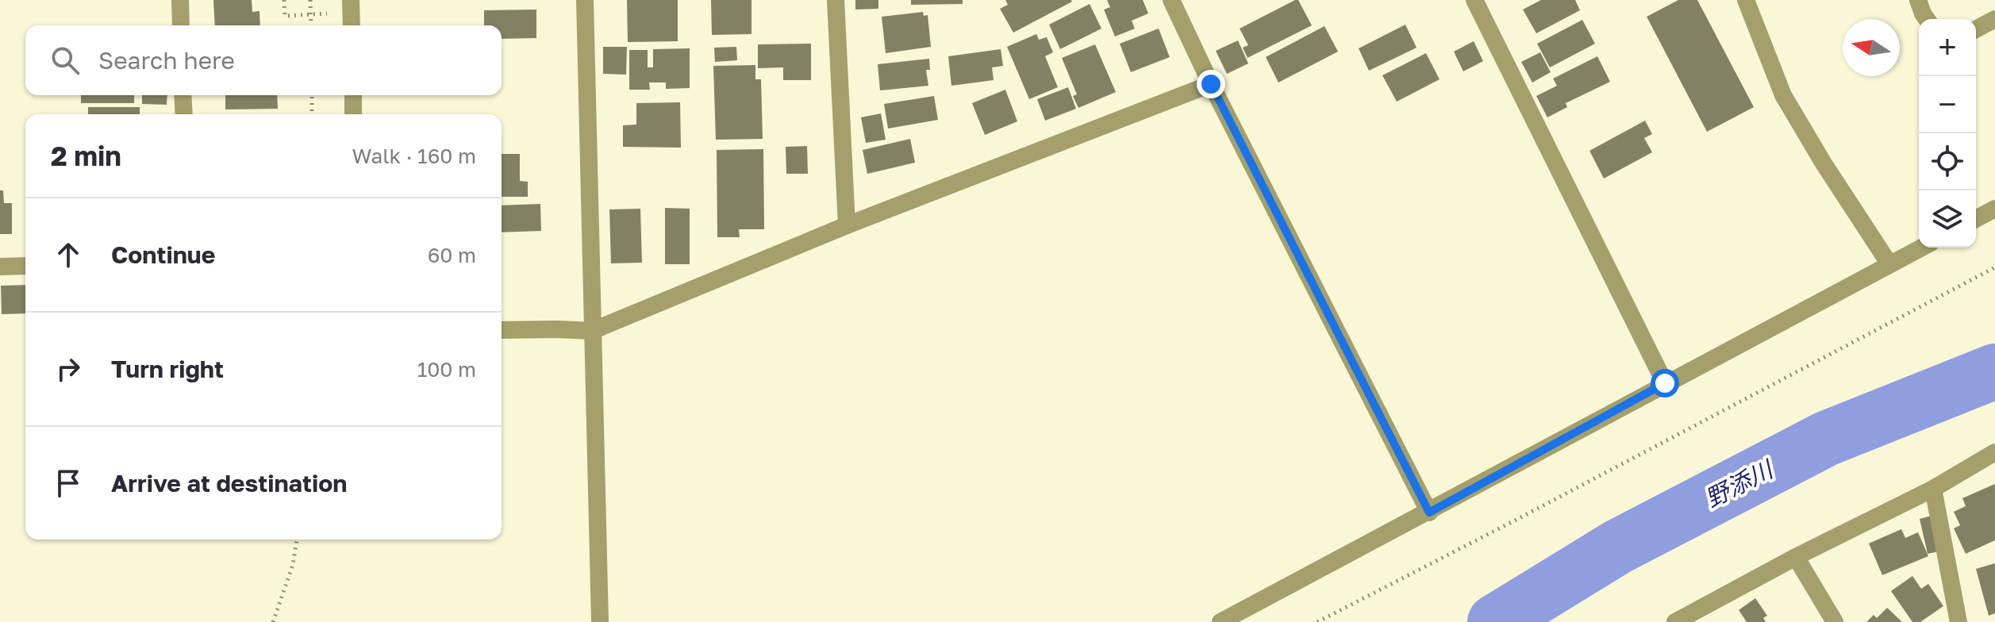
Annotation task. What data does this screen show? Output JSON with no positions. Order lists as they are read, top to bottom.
{
  "water": ["野添川"],
  "north": "left",
  "page": {
    "map_buttons": ["+", "−"],
    "search": "Search here",
    "heading": ["2 min", "Walk · 160 m"],
    "list": [
      ["Continue", "60 m"],
      ["Turn right", "100 m"],
      "Arrive at destination"
    ]
  }
}
